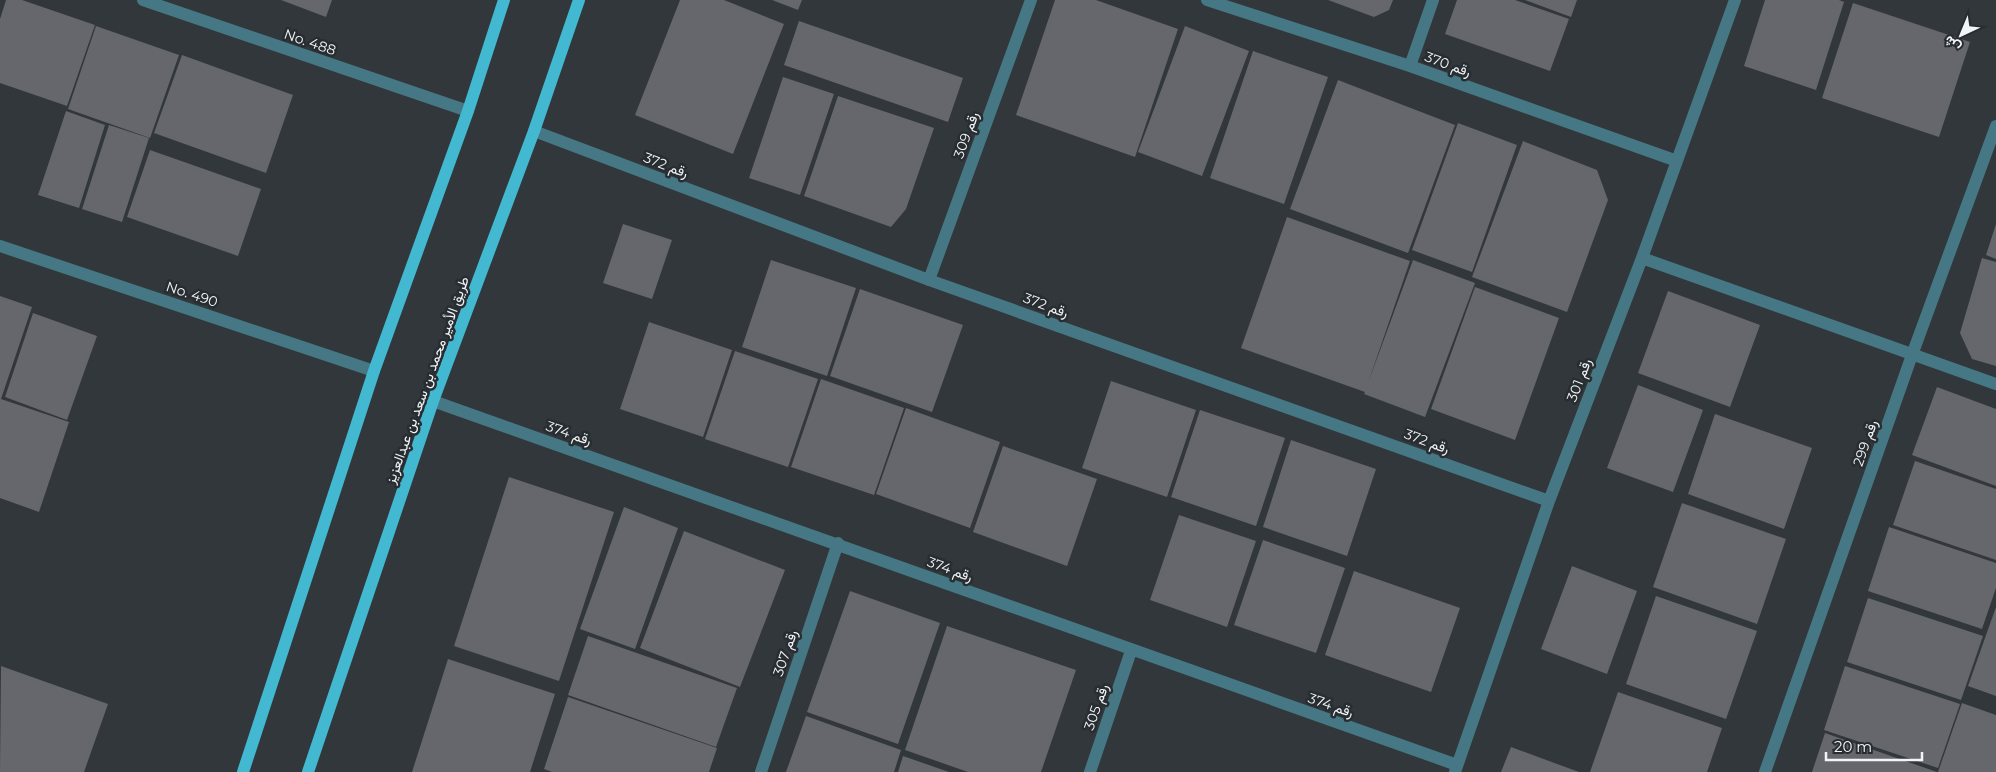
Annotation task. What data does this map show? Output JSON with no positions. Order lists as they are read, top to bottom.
{
  "streets": {
    "main road": ["طريق الأمير محمد بن سعد بن عبدالعزيز"],
    "street": [
      "No. 488",
      "رقم 370",
      "رقم 309",
      "رقم 372",
      "No. 490",
      "رقم 301",
      "رقم 374",
      "رقم 299",
      "رقم 307",
      "رقم 305"
    ]
  },
  "crossings": [
    ["رقم 370", "رقم 301"],
    ["رقم 309", "رقم 372"],
    ["رقم 372", "طريق الأمير محمد بن سعد بن عبدالعزيز"],
    ["رقم 372", "رقم 301"],
    ["طريق الأمير محمد بن سعد بن عبدالعزيز", "رقم 374"],
    ["رقم 301", "رقم 374"],
    ["رقم 374", "رقم 307"],
    ["رقم 374", "رقم 305"]
  ],
  "scale_bar": "20 m",
  "north": "bottom left"
}
